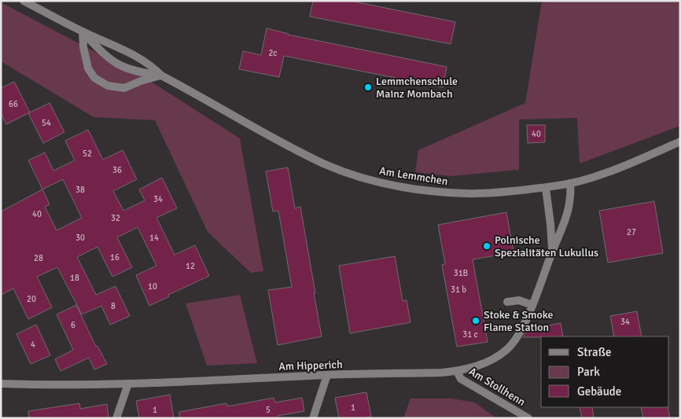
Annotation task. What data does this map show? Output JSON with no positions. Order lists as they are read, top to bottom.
{
  "streets": {
    "street": ["Am Lemmchen", "Am Hipperich", "Am Stollhenn"]
  },
  "crossings": [
    ["Am Lemmchen", "Am Hipperich"],
    ["Am Hipperich", "Am Stollhenn"]
  ],
  "places": ["Lemmchenschule Mainz Mombach", "Polnische Spezialitäten Lukullus", "Stoke & Smoke Flame Station"],
  "house_numbers": [
    "2c",
    "66",
    "54",
    "40",
    "52",
    "36",
    "38",
    "34",
    "40",
    "32",
    "27",
    "30",
    "14",
    "16",
    "28",
    "12",
    "31B",
    "18",
    "10",
    "31 b",
    "20",
    "8",
    "34",
    "6",
    "31 c",
    "4",
    "1",
    "1",
    "5"
  ],
  "legend": ["Straße", "Park", "Gebäude"]
}
